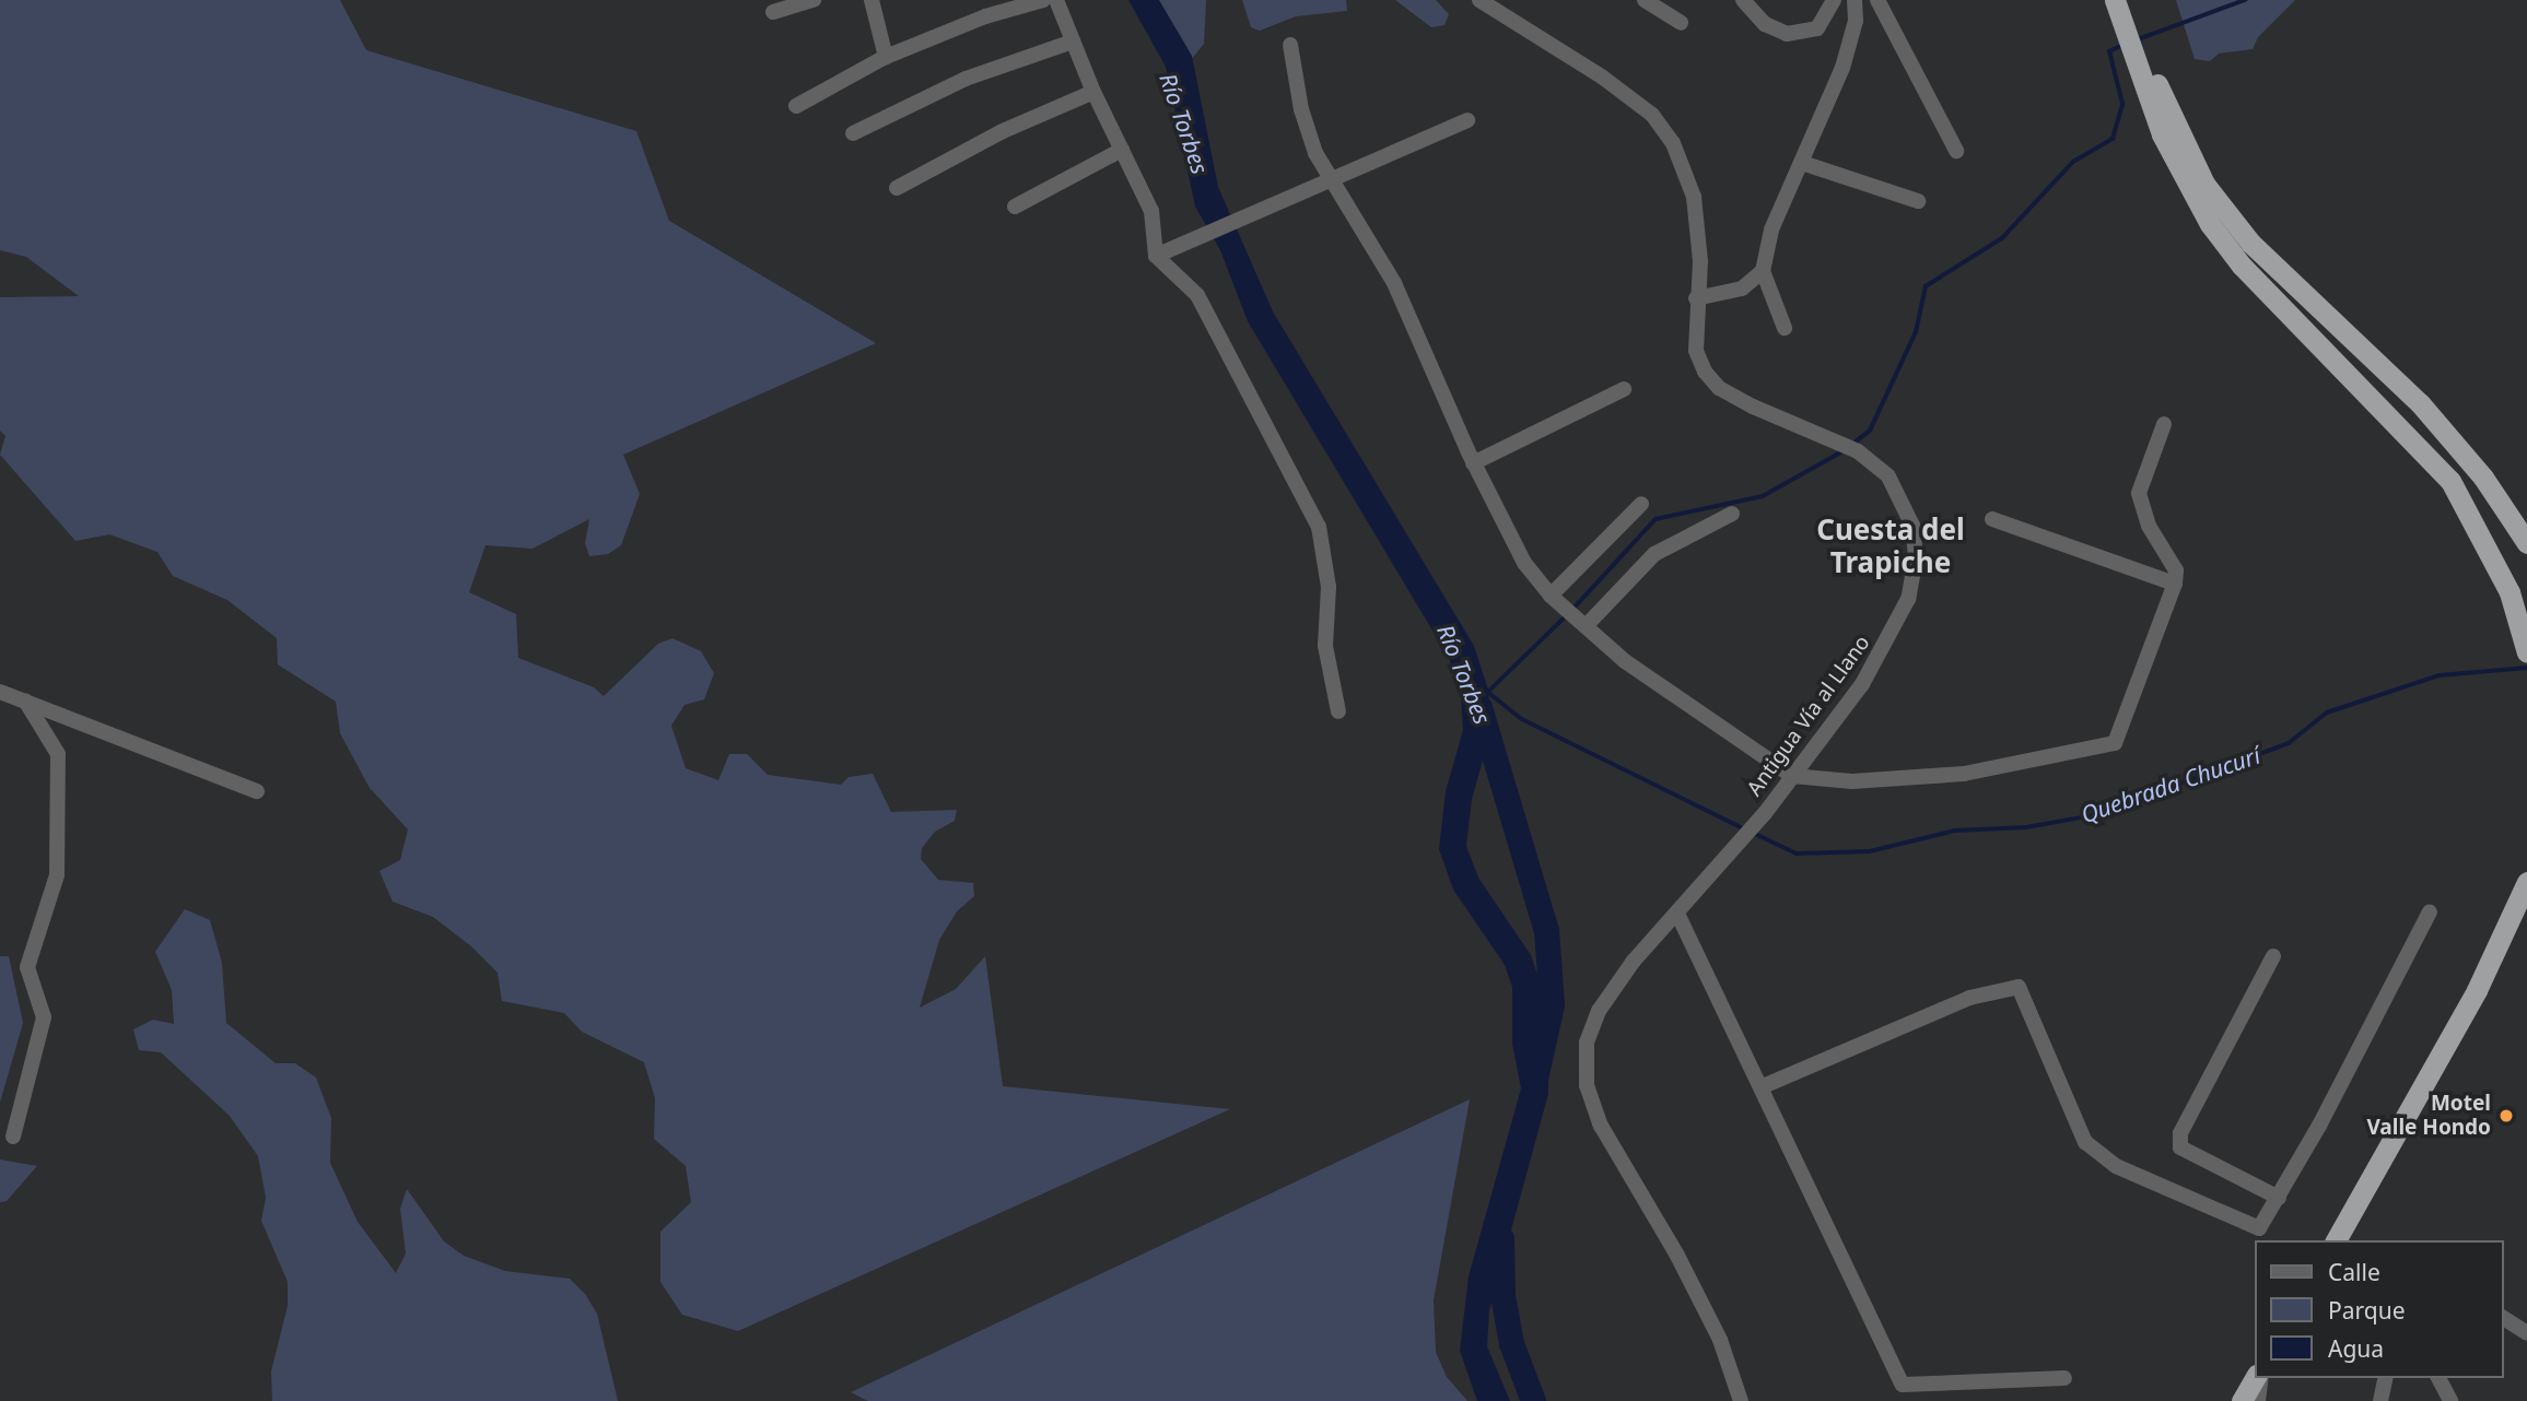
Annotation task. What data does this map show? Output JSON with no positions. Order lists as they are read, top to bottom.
{
  "streets": {
    "street": ["Antigua Vía al Llano"]
  },
  "districts": ["Cuesta del Trapiche"],
  "water": ["Río Torbes", "Quebrada Chucurí"],
  "places": ["Motel Valle Hondo"],
  "legend": ["Calle", "Parque", "Agua"]
}
